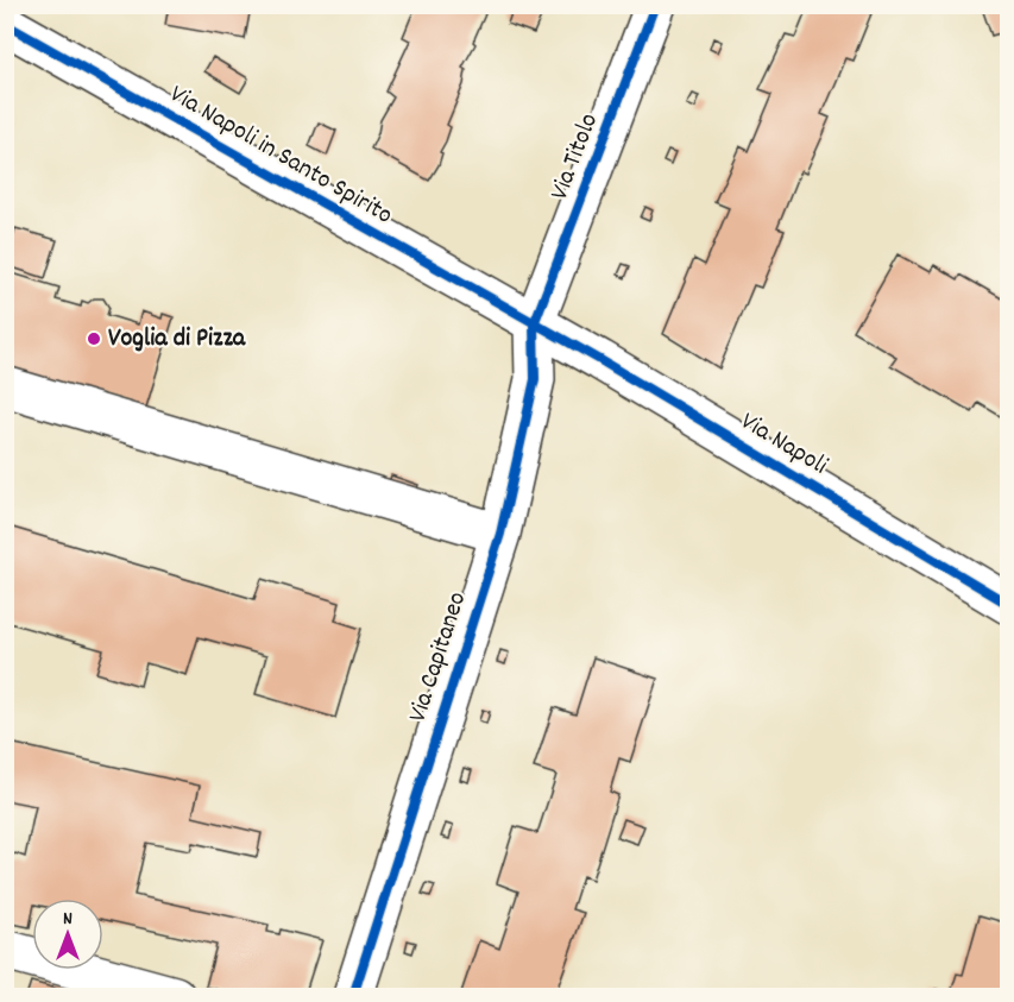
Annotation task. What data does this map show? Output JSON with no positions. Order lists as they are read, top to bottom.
{
  "streets": {
    "street": [
      "Via Napoli in Santo Spirito",
      "Via Titolo",
      "Via Napoli",
      "Via Capitaneo"
    ]
  },
  "crossings": [
    ["Via Napoli in Santo Spirito", "Via Titolo"],
    ["Via Napoli in Santo Spirito", "Via Napoli"],
    ["Via Napoli in Santo Spirito", "Via Capitaneo"],
    ["Via Titolo", "Via Napoli"],
    ["Via Titolo", "Via Capitaneo"],
    ["Via Napoli", "Via Capitaneo"]
  ],
  "places": ["Voglia di Pizza"],
  "north": "top"
}
